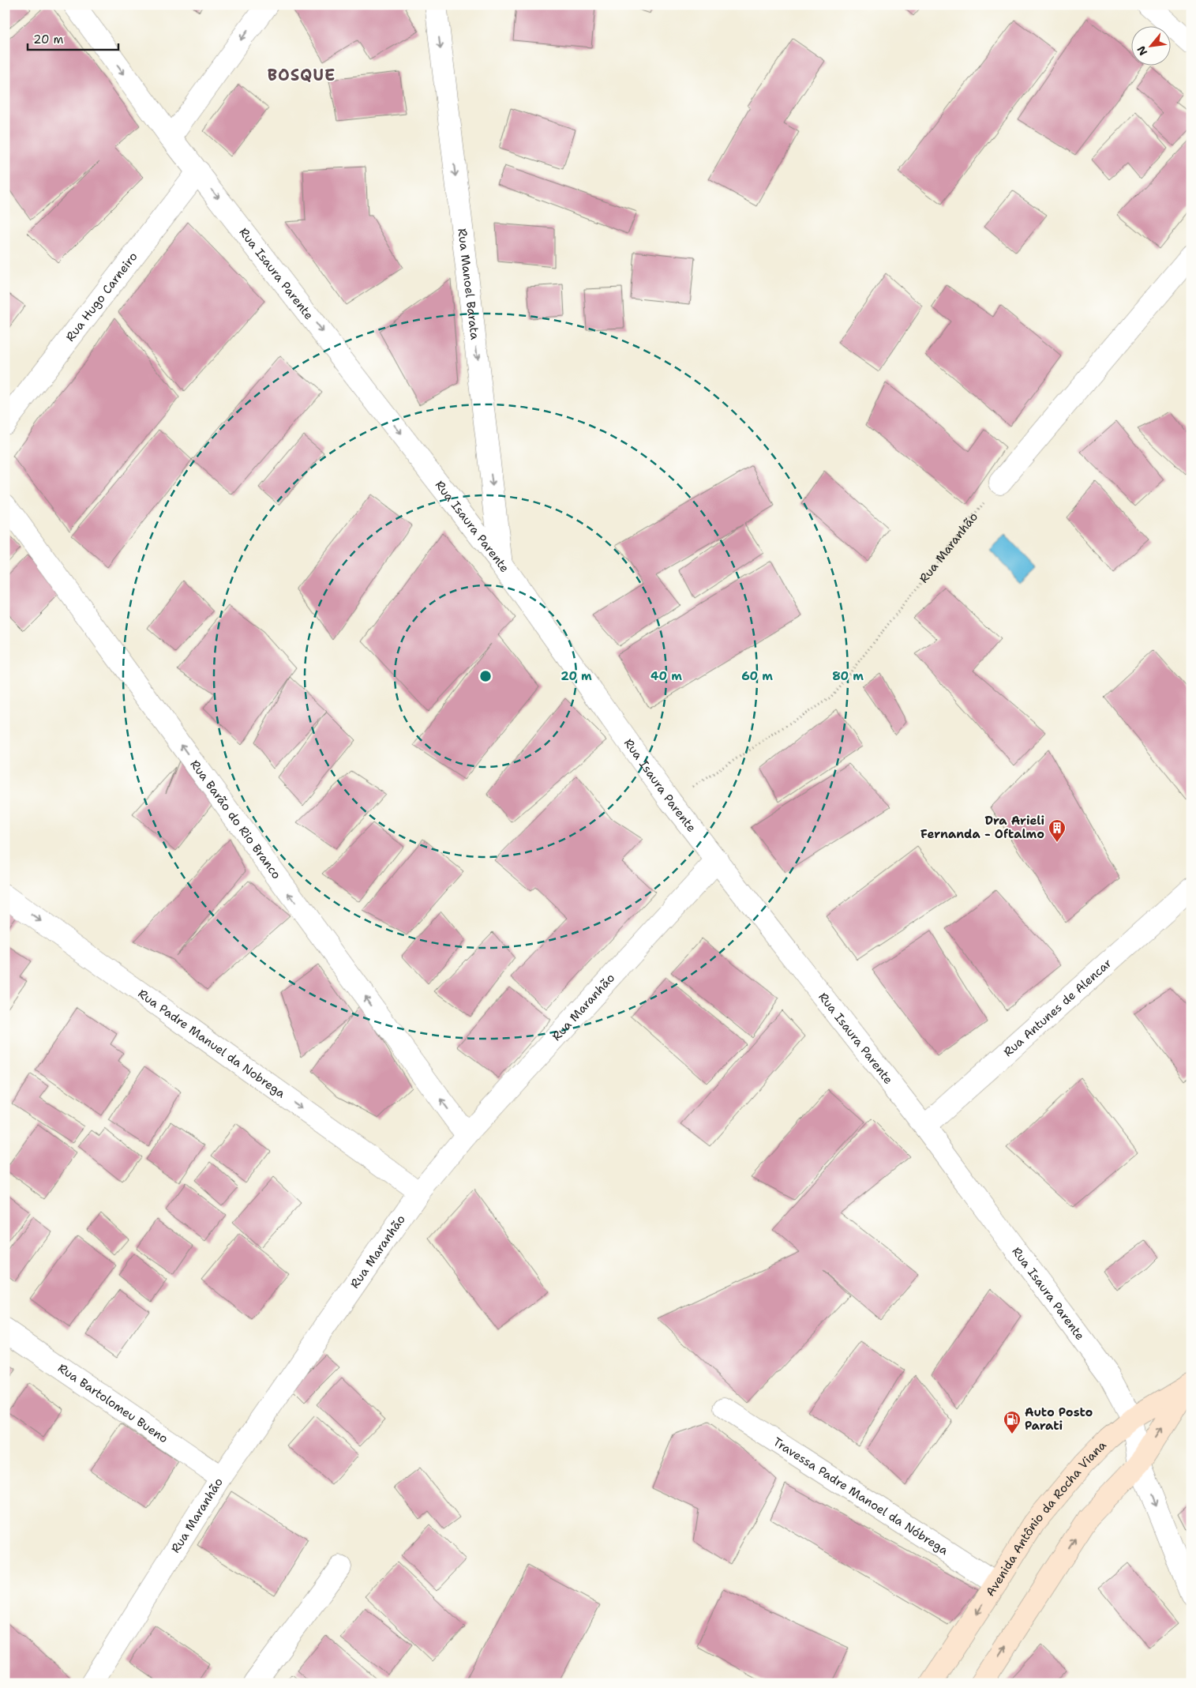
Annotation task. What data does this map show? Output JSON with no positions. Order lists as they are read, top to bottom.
{
  "streets": {
    "main road": ["Avenida Antônio da Rocha Viana"],
    "street": [
      "Rua Isaura Parente",
      "Rua Manoel Barata",
      "Rua Hugo Carneiro",
      "Rua Maranhão",
      "Rua Barão do Rio Branco",
      "Rua Antunes de Alencar",
      "Rua Padre Manuel da Nobrega",
      "Rua Bartolomeu Bueno",
      "Travessa Padre Manoel da Nóbrega"
    ]
  },
  "crossings": [
    ["Rua Isaura Parente", "Rua Manoel Barata"],
    ["Rua Isaura Parente", "Rua Hugo Carneiro"],
    ["Rua Isaura Parente", "Rua Maranhão"],
    ["Rua Isaura Parente", "Rua Antunes de Alencar"],
    ["Rua Isaura Parente", "Avenida Antônio da Rocha Viana"],
    ["Rua Maranhão", "Rua Barão do Rio Branco"],
    ["Rua Maranhão", "Rua Padre Manuel da Nobrega"],
    ["Rua Maranhão", "Rua Bartolomeu Bueno"],
    ["Travessa Padre Manoel da Nóbrega", "Avenida Antônio da Rocha Viana"]
  ],
  "one_way": [
    "Rua Isaura Parente",
    "Rua Manoel Barata",
    "Rua Barão do Rio Branco",
    "Rua Padre Manuel da Nobrega"
  ],
  "districts": ["BOSQUE"],
  "places": {
    "building": ["Dra Arieli Fernanda - Oftalmo"],
    "fuel station": ["Auto Posto Parati"]
  },
  "scale_bar": "20 m",
  "north": "bottom left",
  "rings": [
    "20 m",
    "40 m",
    "60 m",
    "80 m"
  ]
}
